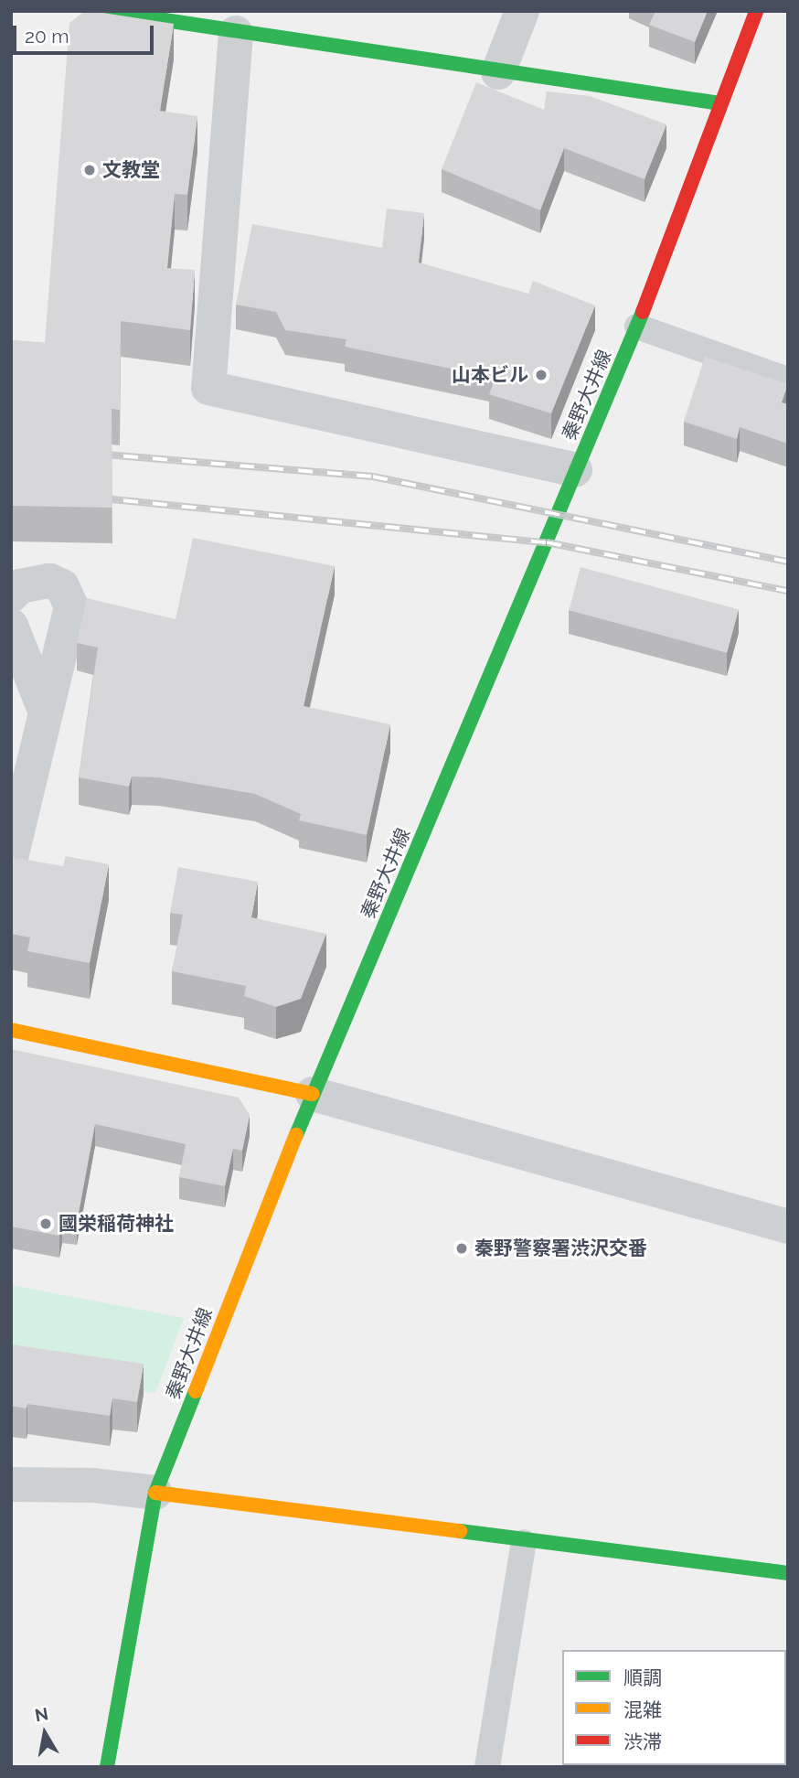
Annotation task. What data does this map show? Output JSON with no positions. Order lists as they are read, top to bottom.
{
  "streets": {
    "main road": ["秦野大井線"]
  },
  "places": [
    "文教堂",
    "山本ビル",
    "國栄稲荷神社",
    "秦野警察署渋沢交番"
  ],
  "legend": ["順調", "混雑", "渋滞"],
  "scale_bar": "20 m",
  "north": "top"
}
